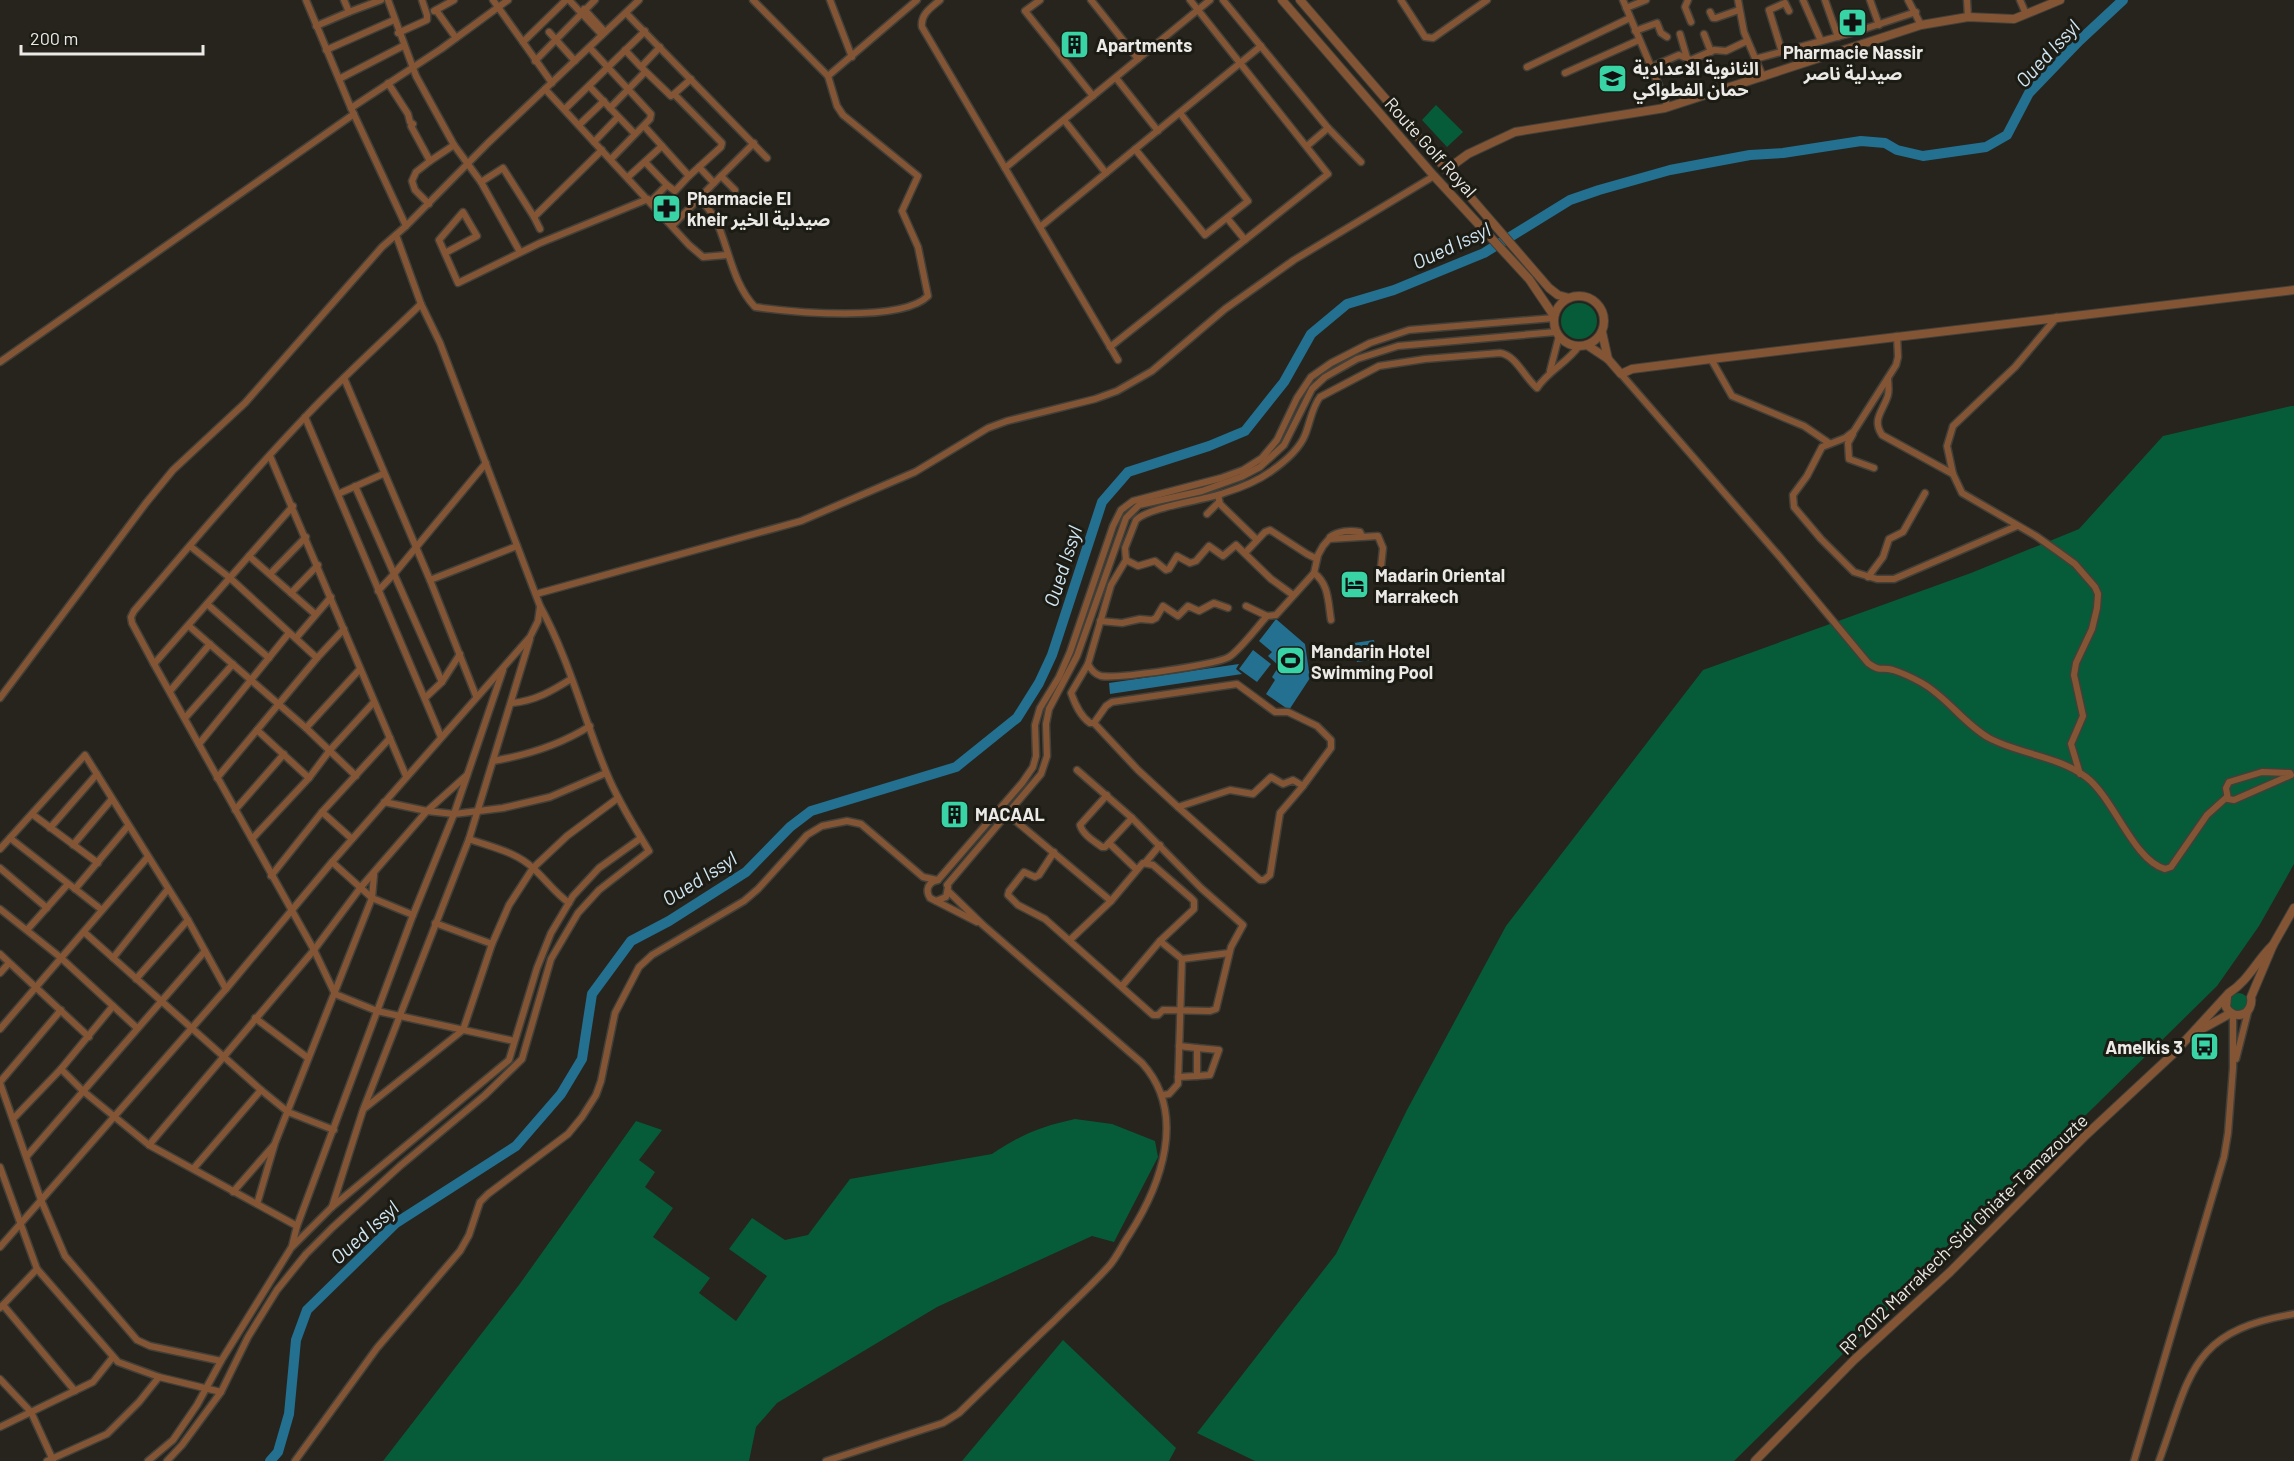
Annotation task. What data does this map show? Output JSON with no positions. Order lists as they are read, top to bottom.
{
  "streets": {
    "street": ["Route Golf Royal", "RP 2012 Marrakech-Sidi Ghiate-Tamazouzte"]
  },
  "water": ["Oued Issyl"],
  "places": {
    "pharmacy": ["Pharmacie Nassir صيدلية ناصر", "Pharmacie El kheir صيدلية الخير"],
    "building": ["Apartments", "MACAAL"],
    "school or university": ["الثانوية الاعدادية حمان الفطواكي"],
    "hotel": ["Madarin Oriental Marrakech"],
    "sports": ["Mandarin Hotel Swimming Pool"],
    "bus stop": ["Amelkis 3"]
  },
  "scale_bar": "200 m"
}
